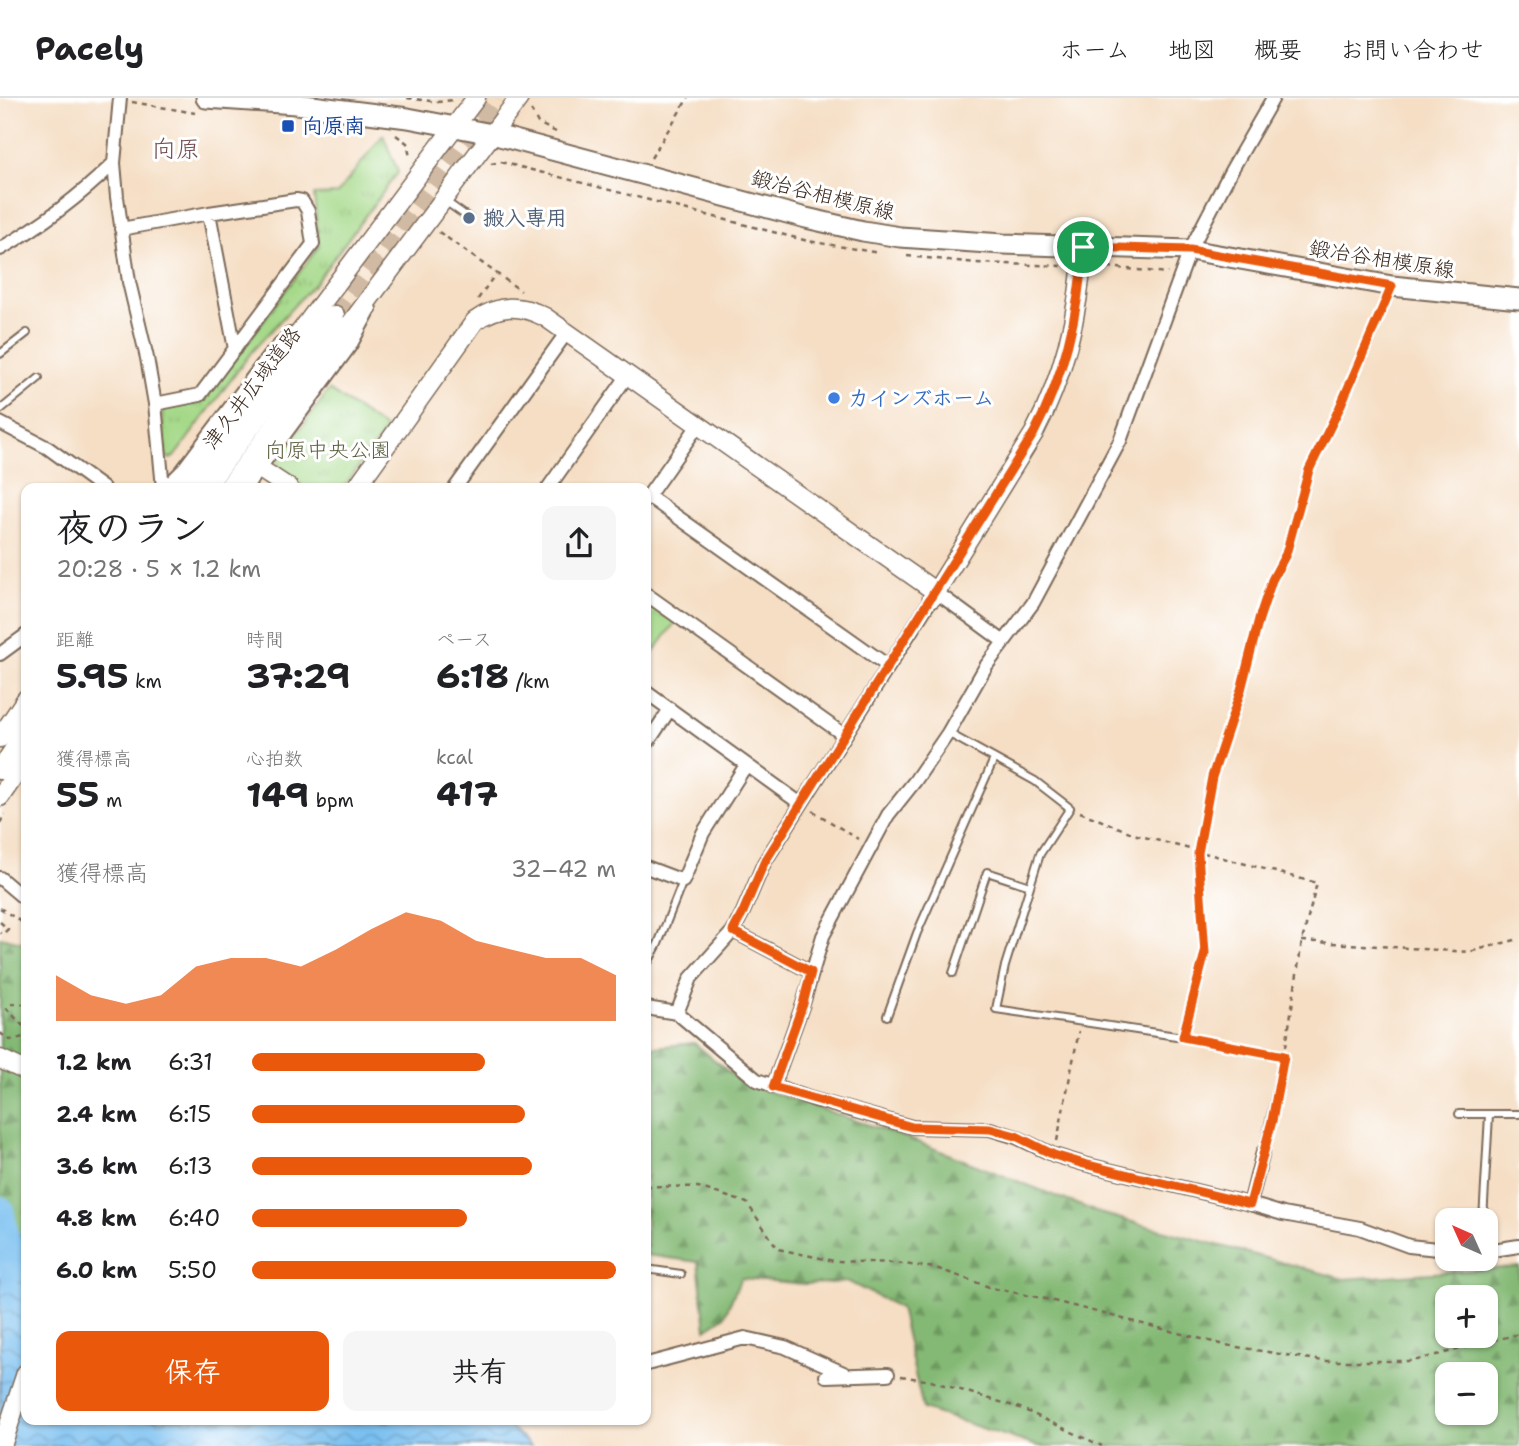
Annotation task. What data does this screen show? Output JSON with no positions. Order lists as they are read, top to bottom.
{
  "streets": {
    "main road": ["鍛冶谷相模原線", "津久井広域道路"]
  },
  "districts": ["向原"],
  "parks": ["向原中央公園"],
  "places": {
    "transit": ["向原南"],
    "other": ["搬入専用", "カインズホーム"]
  },
  "north": "top left",
  "page": {
    "header": "Pacely",
    "nav": [
      "ホーム",
      "地図",
      "概要",
      "お問い合わせ"
    ],
    "heading": ["夜のラン", "20:28 · 5 × 1.2 km"],
    "stats": [
      ["距離", "5.95 km"],
      ["時間", "37:29"],
      ["ペース", "6:18 /km"],
      ["獲得標高", "55 m"],
      ["心拍数", "149 bpm"],
      ["kcal", "417"]
    ],
    "chart": ["獲得標高", "32–42 m"],
    "list": [
      {
        "name": "1.2 km",
        "note": "6:31"
      },
      {
        "name": "2.4 km",
        "note": "6:15"
      },
      {
        "name": "3.6 km",
        "note": "6:13"
      },
      {
        "name": "4.8 km",
        "note": "6:40"
      },
      {
        "name": "6.0 km",
        "note": "5:50"
      }
    ],
    "map_buttons": ["+", "−"],
    "buttons": ["保存", "共有"]
  }
}
